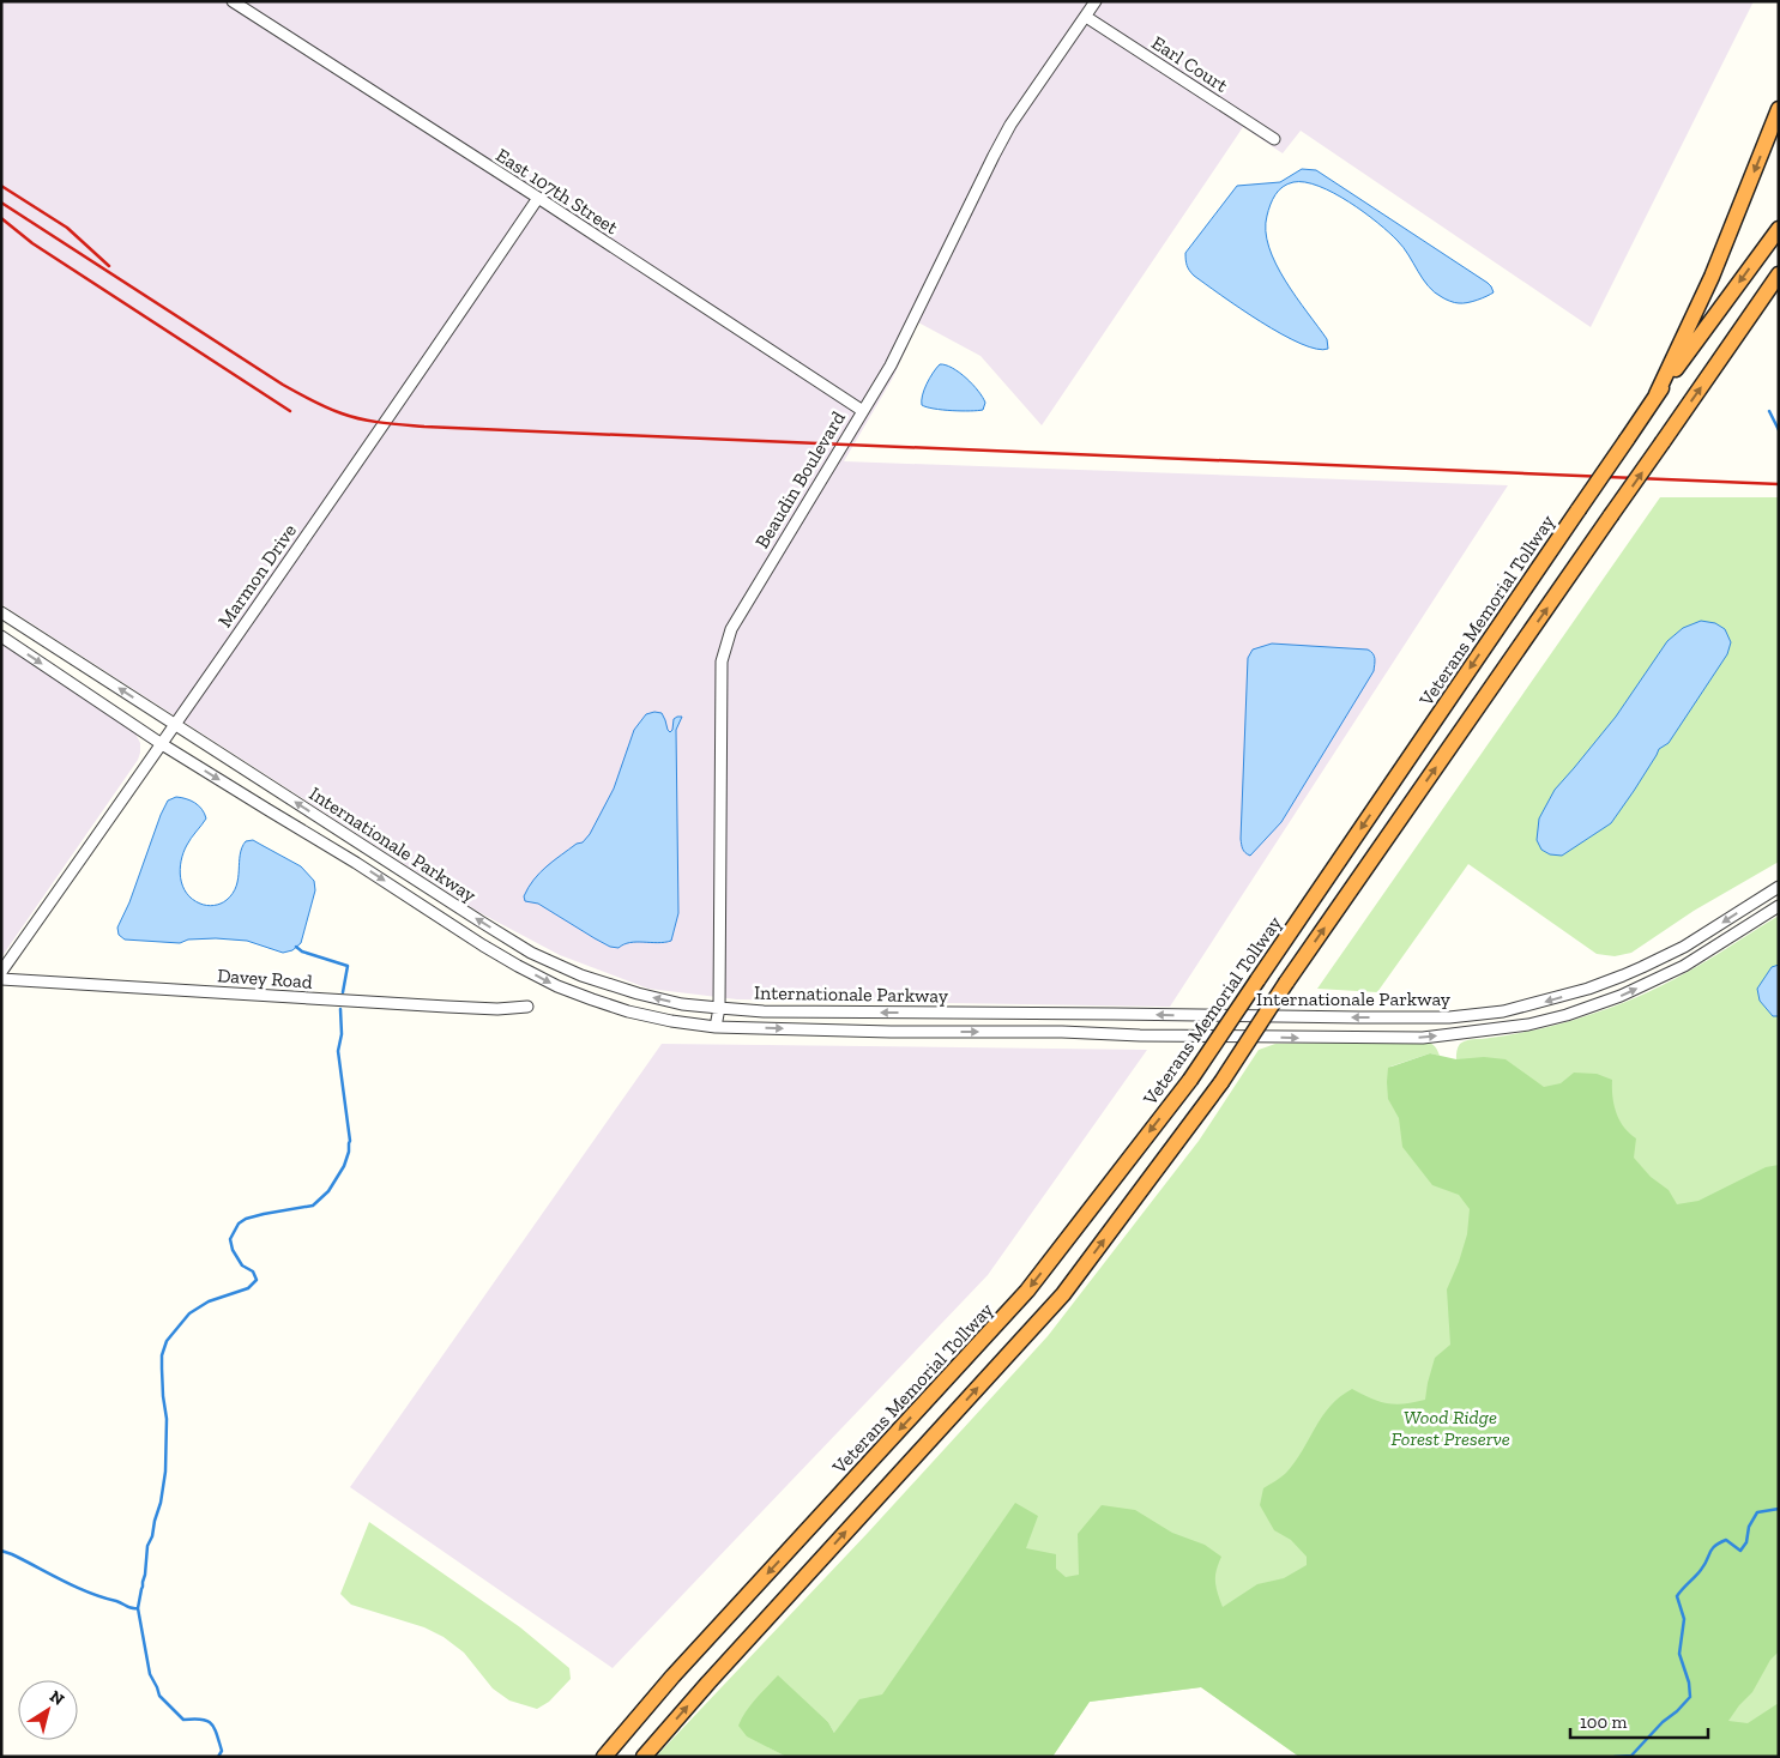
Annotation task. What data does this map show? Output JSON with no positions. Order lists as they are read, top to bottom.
{
  "streets": {
    "highway": ["Veterans Memorial Tollway"],
    "street": [
      "Earl Court",
      "East 107th Street",
      "Beaudin Boulevard",
      "Marmon Drive",
      "Internationale Parkway",
      "Davey Road"
    ]
  },
  "crossings": [
    ["Earl Court", "Beaudin Boulevard"],
    ["East 107th Street", "Beaudin Boulevard"],
    ["East 107th Street", "Marmon Drive"],
    ["Beaudin Boulevard", "Internationale Parkway"],
    ["Marmon Drive", "Internationale Parkway"]
  ],
  "parks": ["Wood Ridge Forest Preserve"],
  "scale_bar": "100 m",
  "north": "top right"
}
